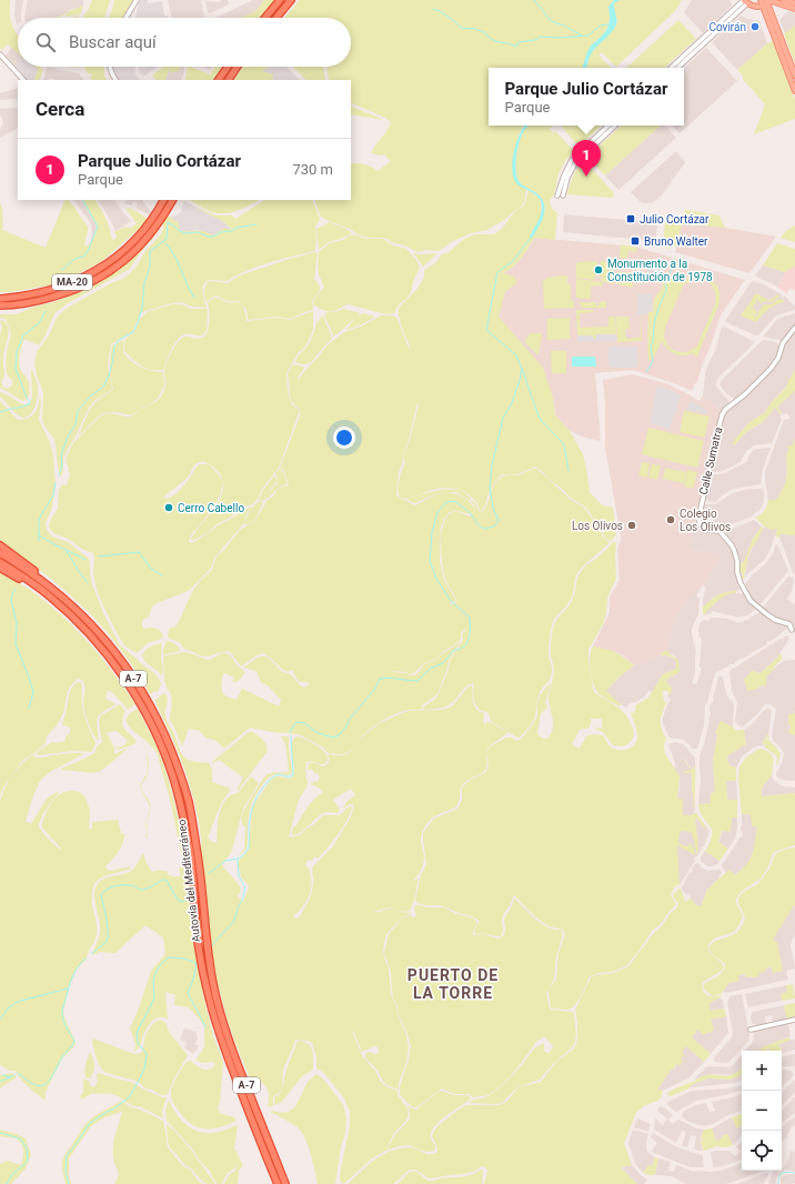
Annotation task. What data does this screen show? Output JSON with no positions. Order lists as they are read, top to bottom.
{
  "streets": {
    "highway": ["MA-20", "A-7", "Autovía del Mediterráneo"],
    "street": ["Calle Sumatra"]
  },
  "districts": ["PUERTO DE LA TORRE"],
  "places": {
    "other": [
      "Covirán",
      "Monumento a la Constitución de 1978",
      "Cerro Cabello",
      "Colegio Los Olivos",
      "Los Olivos"
    ],
    "transit": ["Julio Cortázar", "Bruno Walter"]
  },
  "page": {
    "search": "Buscar aquí",
    "popup": ["Parque Julio Cortázar", "Parque"],
    "heading": "Cerca",
    "list": [
      {
        "mark": "1",
        "name": "Parque Julio Cortázar",
        "note": "Parque",
        "value": "730 m"
      }
    ],
    "pins": "1",
    "map_buttons": ["+", "−"]
  }
}
